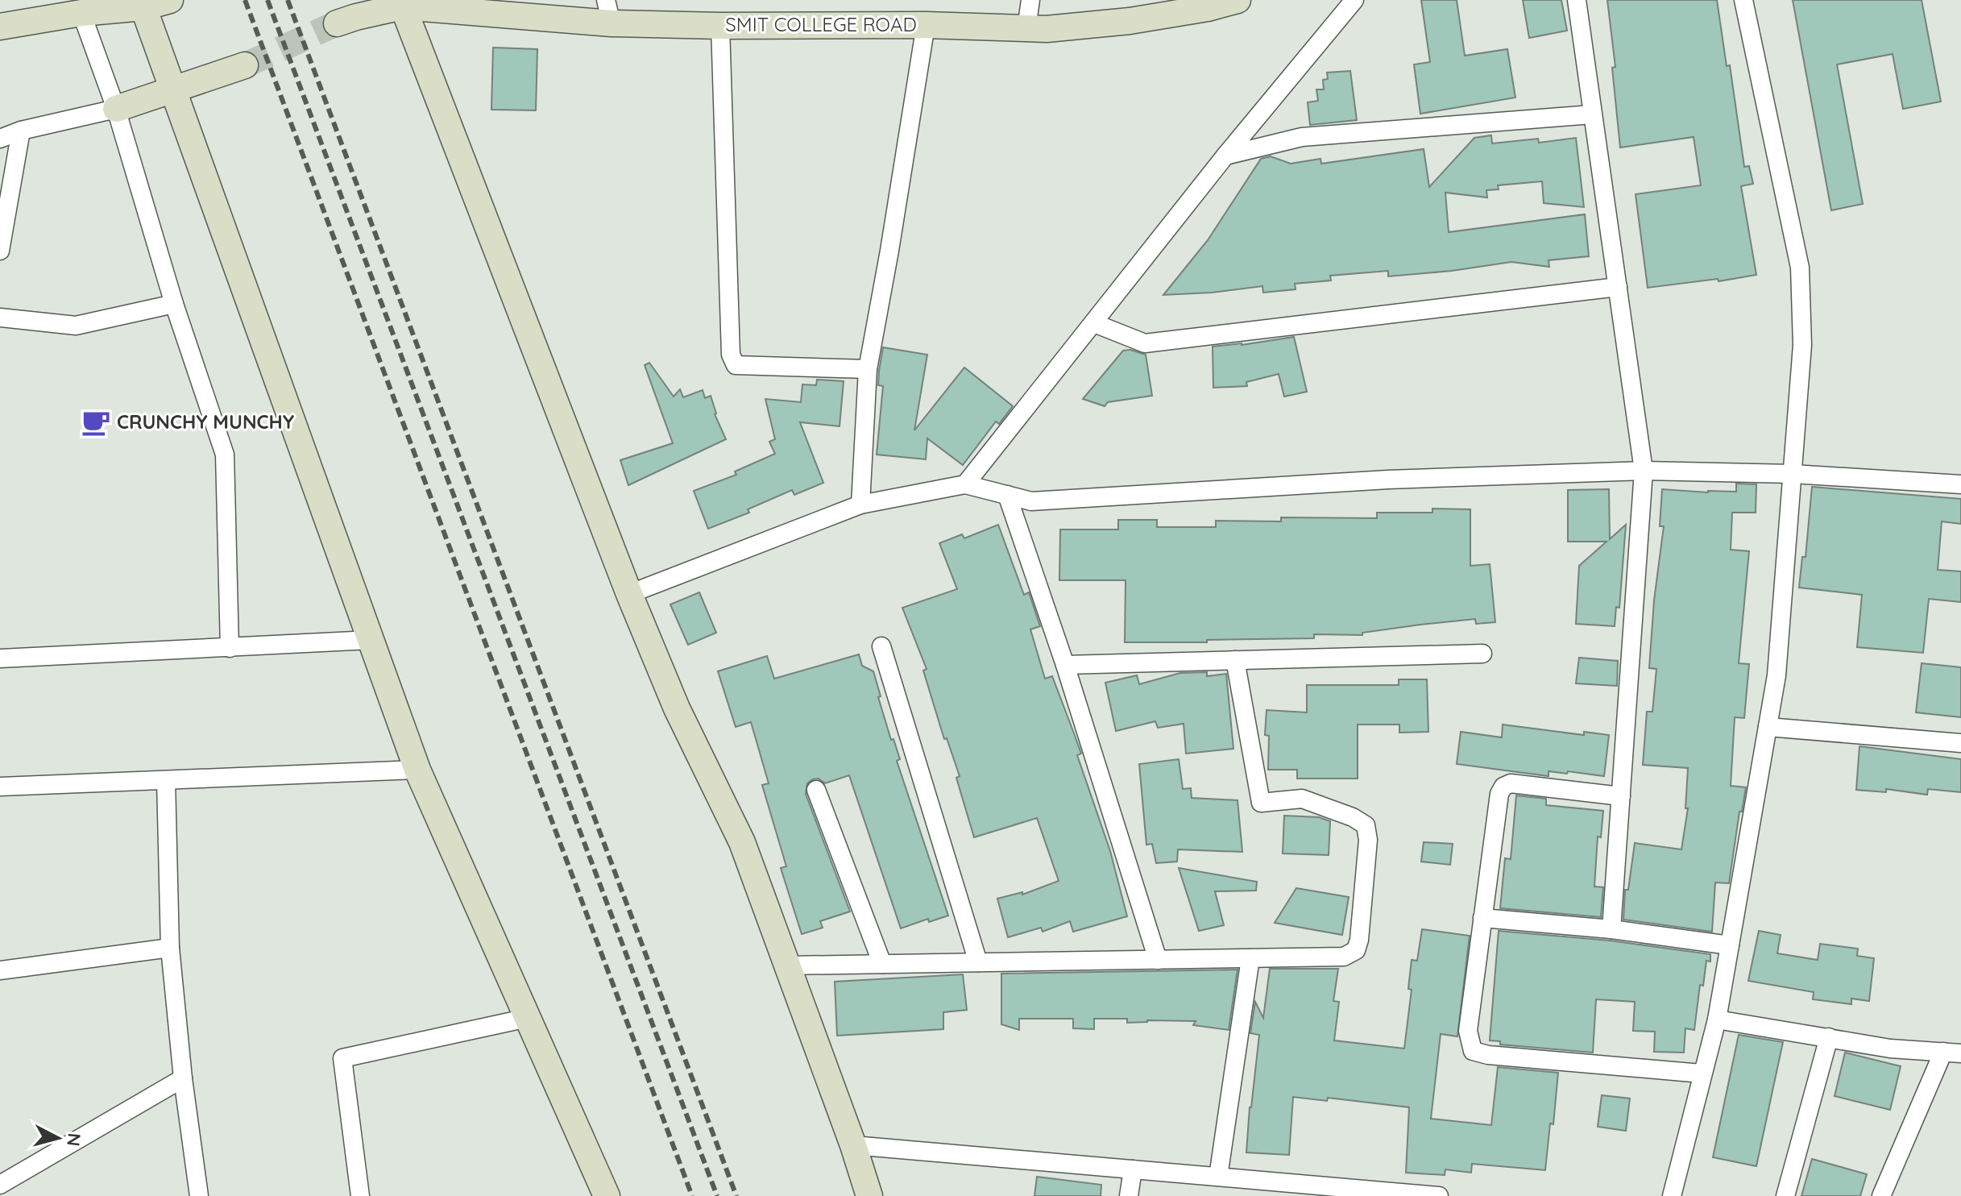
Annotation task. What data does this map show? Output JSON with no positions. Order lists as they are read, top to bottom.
{
  "streets": {
    "main road": ["SMIT COLLEGE ROAD"]
  },
  "places": {
    "cafe": ["CRUNCHY MUNCHY"]
  },
  "north": "right"
}
